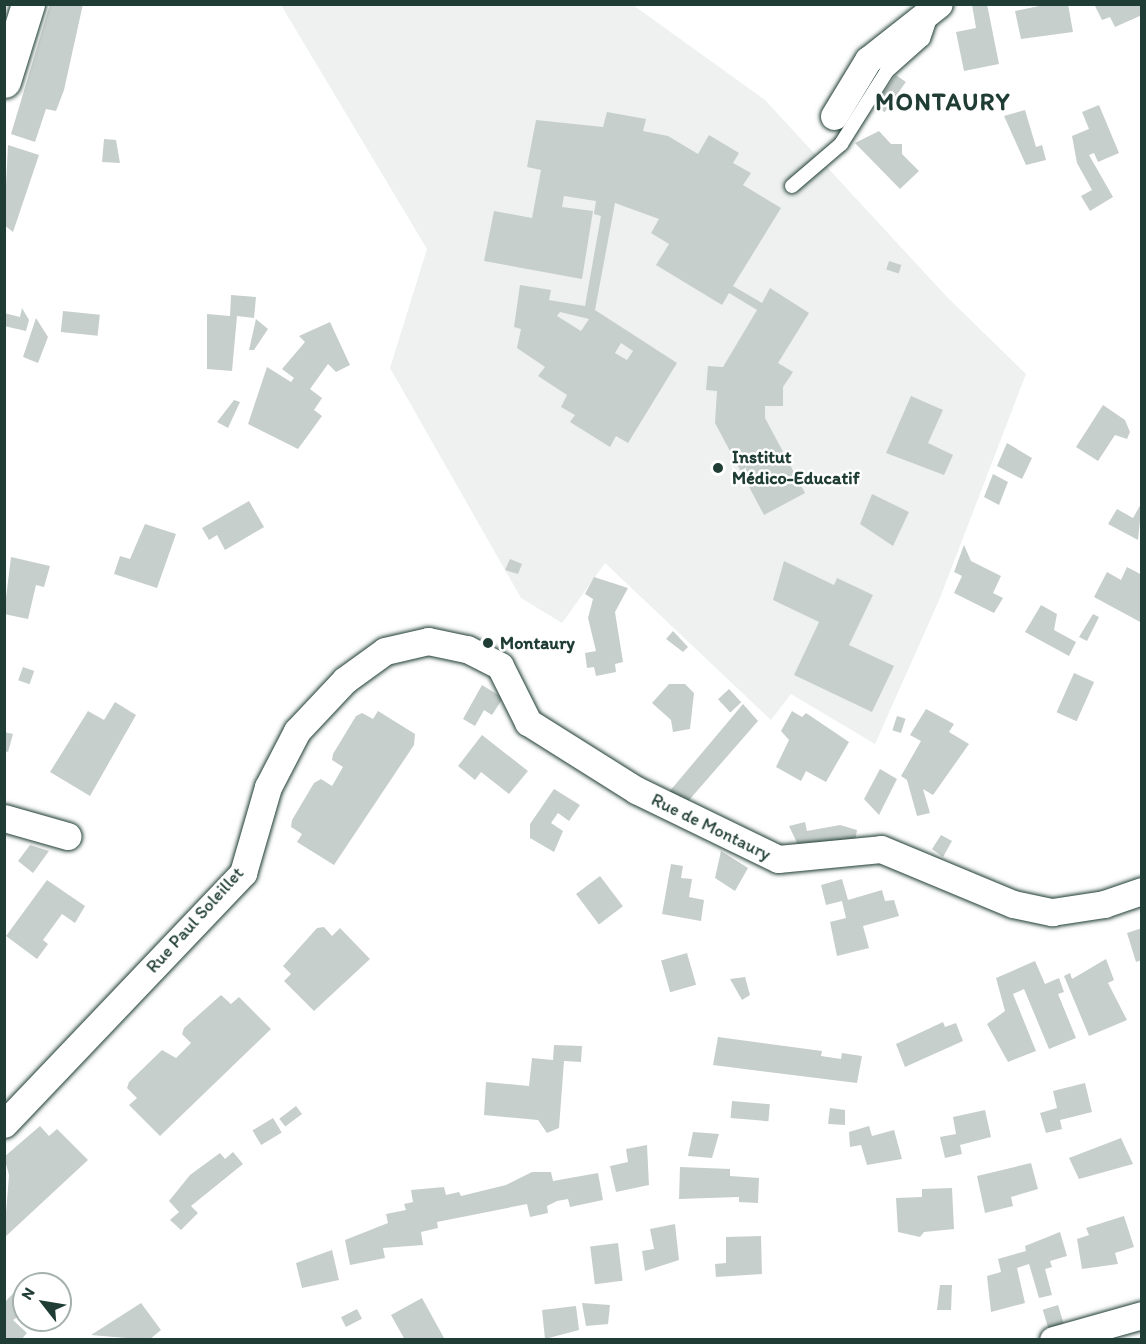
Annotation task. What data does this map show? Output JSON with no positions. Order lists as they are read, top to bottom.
{
  "streets": {
    "street": ["Rue de Montaury", "Rue Paul Soleillet"]
  },
  "crossings": [
    ["Rue de Montaury", "Rue Paul Soleillet"]
  ],
  "districts": ["MONTAURY"],
  "places": ["Institut Médico-Educatif", "Montaury"],
  "north": "top left"
}
